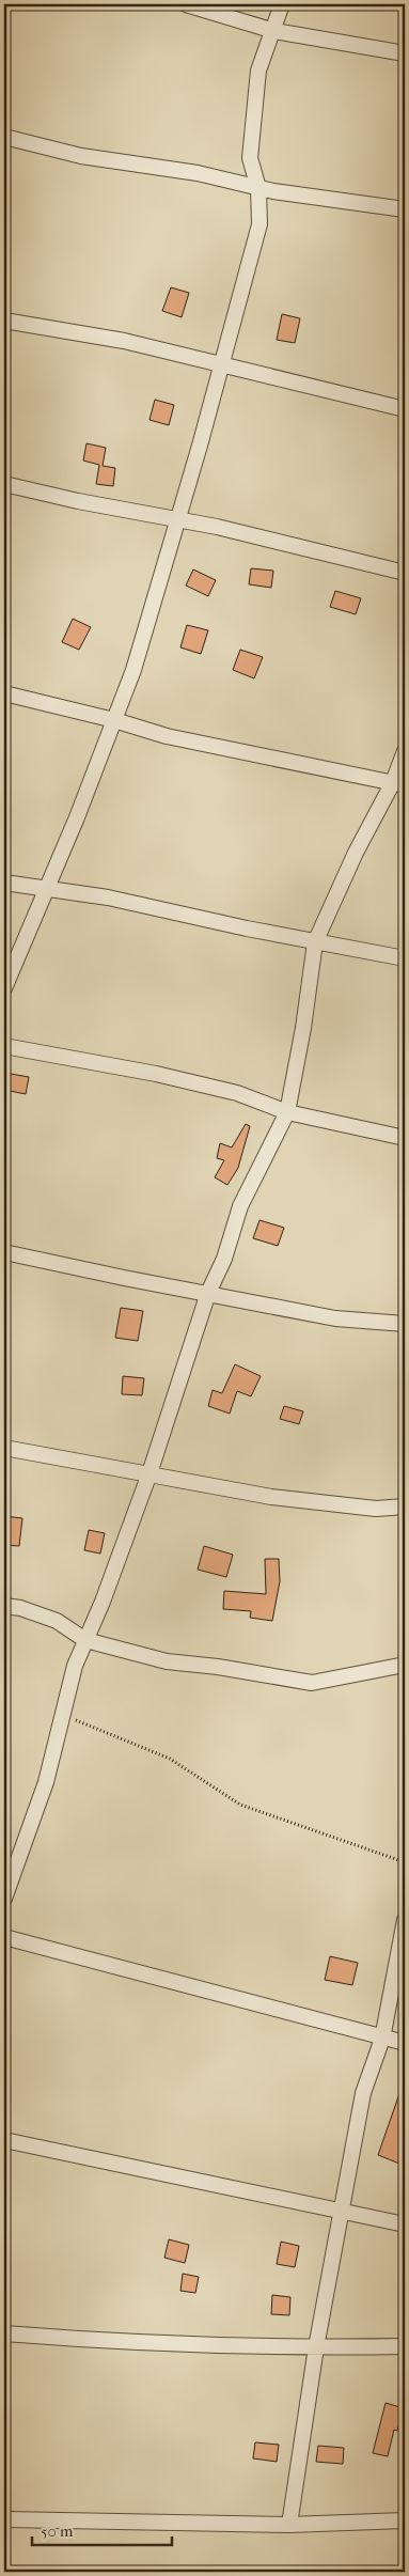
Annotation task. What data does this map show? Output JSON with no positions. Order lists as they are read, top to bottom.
{
  "scale_bar": "50 m"
}
